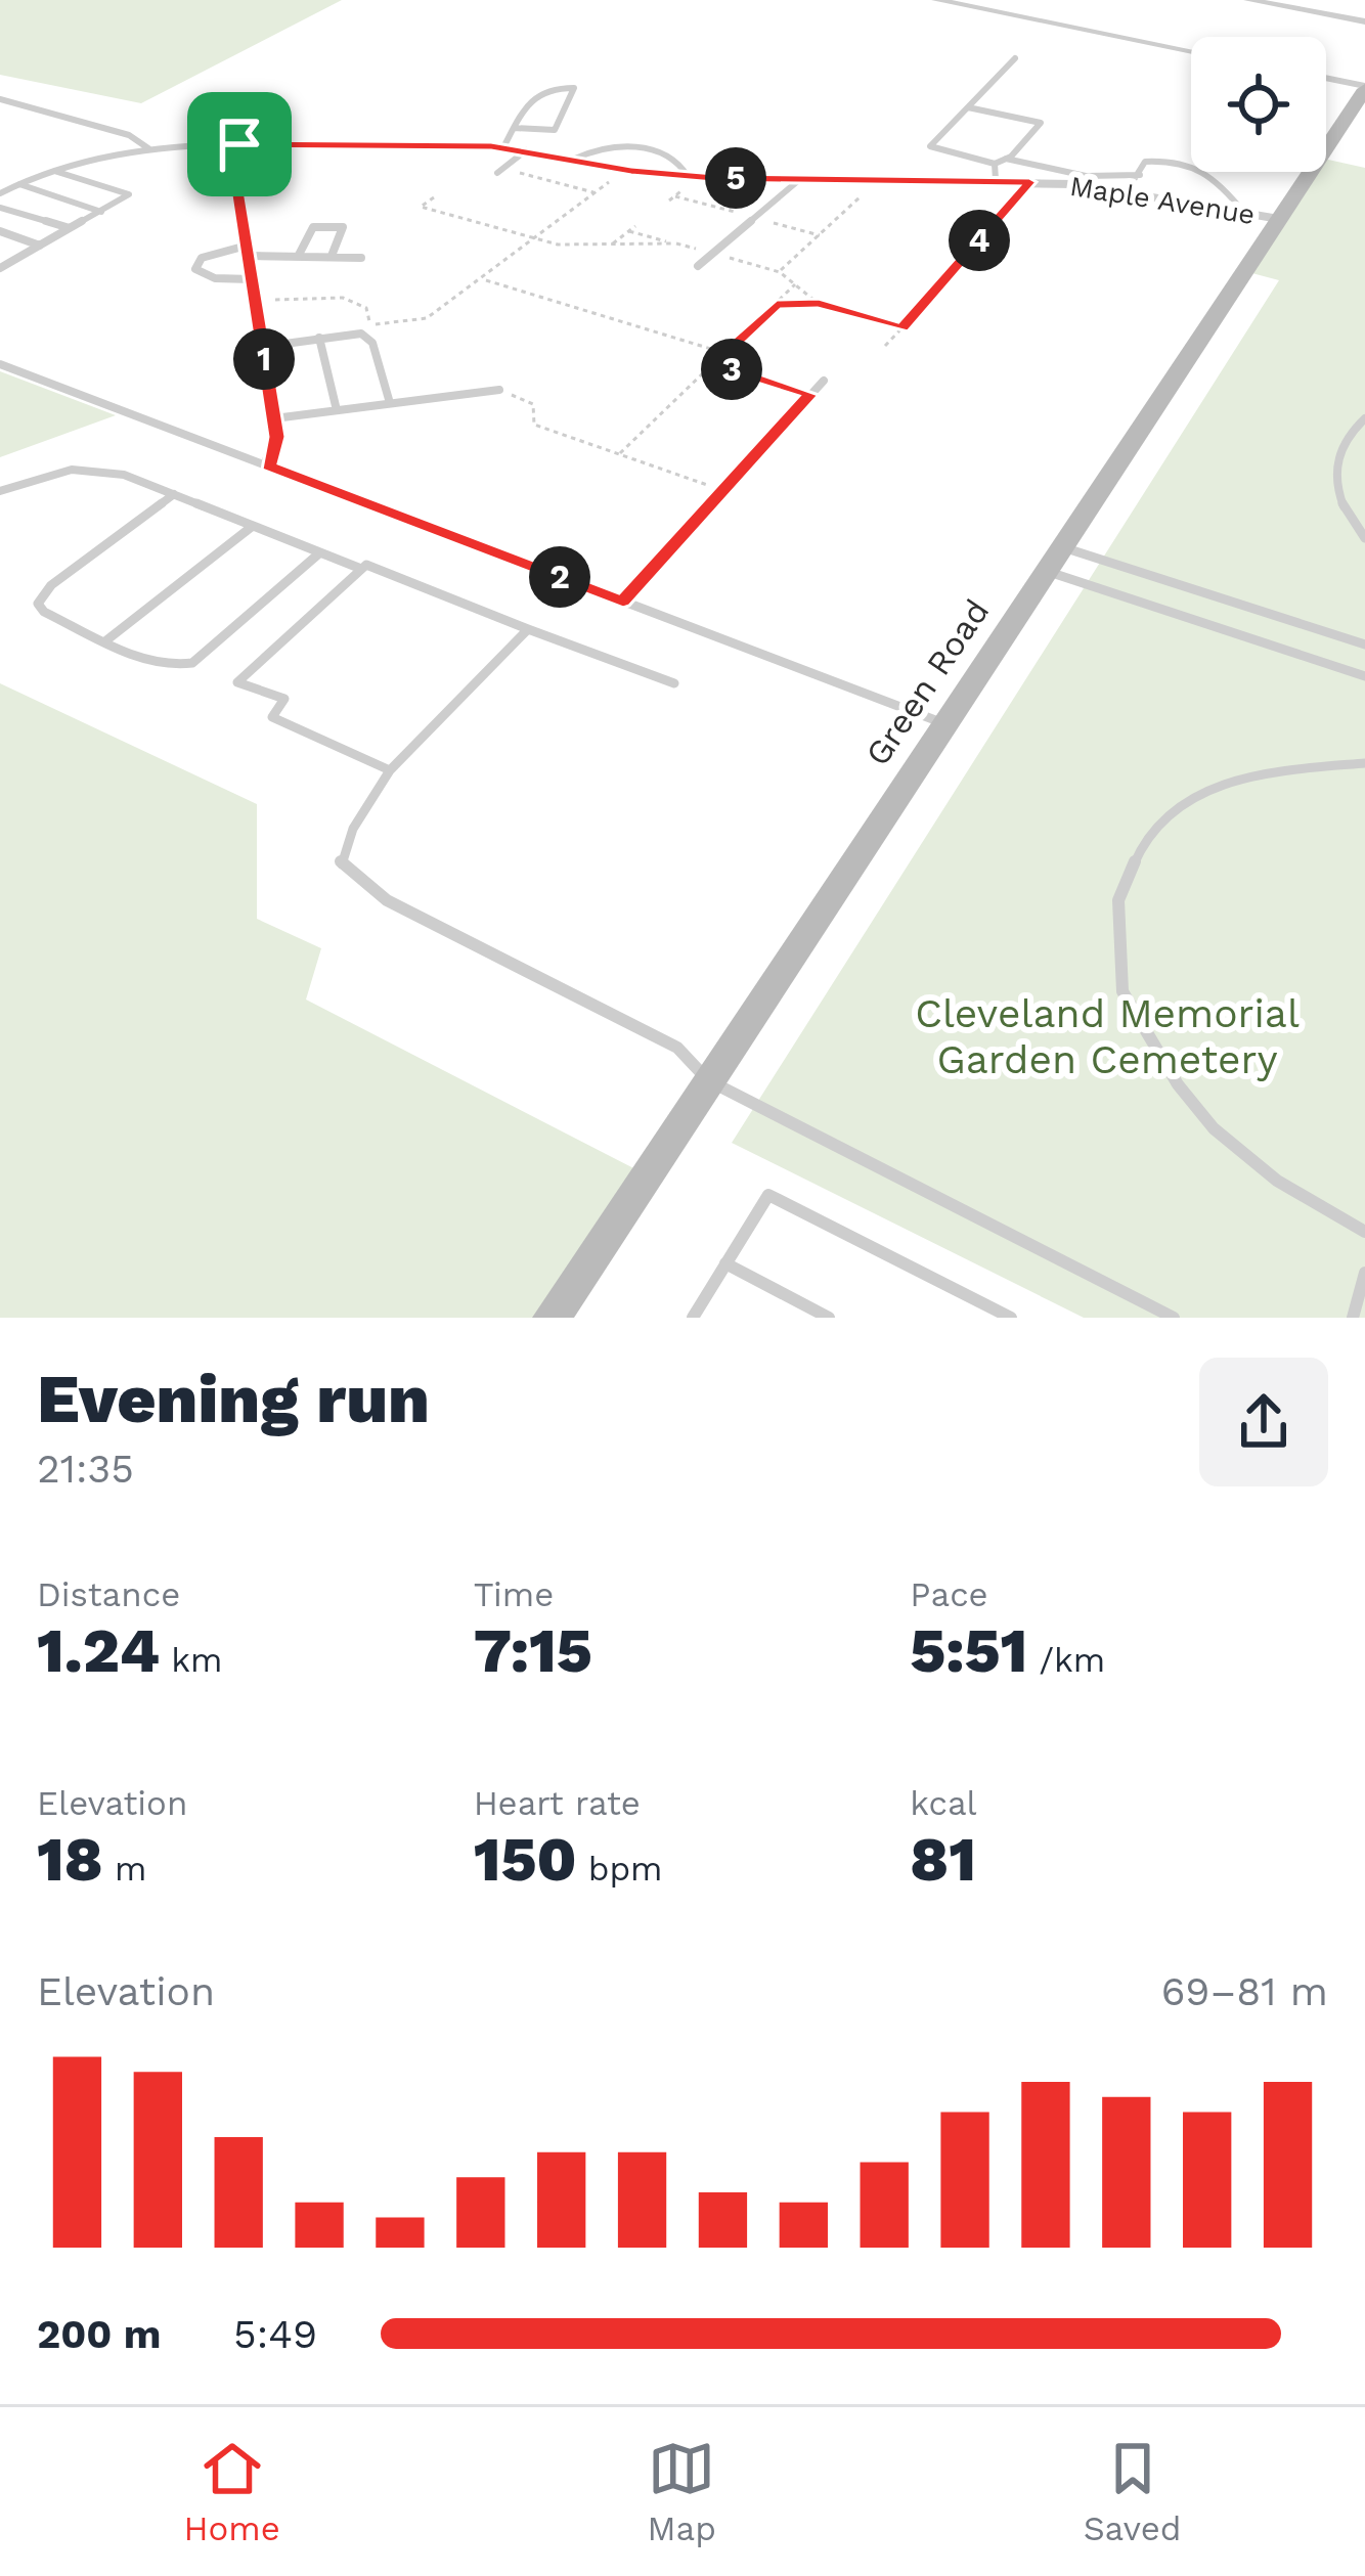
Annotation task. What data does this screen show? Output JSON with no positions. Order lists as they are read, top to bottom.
{
  "streets": {
    "main road": ["Green Road"],
    "street": ["Maple Avenue"]
  },
  "crossings": [
    ["Maple Avenue", "Green Road"]
  ],
  "parks": ["Cleveland Memorial Garden Cemetery"],
  "page": {
    "pins": [
      "5",
      "4",
      "1",
      "3",
      "2"
    ],
    "heading": ["Evening run", "21:35"],
    "stats": [
      ["Distance", "1.24 km"],
      ["Time", "7:15"],
      ["Pace", "5:51 /km"],
      ["Elevation", "18 m"],
      ["Heart rate", "150 bpm"],
      ["kcal", "81"]
    ],
    "chart": ["Elevation", "69–81 m"],
    "list": [
      {
        "name": "200 m",
        "note": "5:49"
      }
    ],
    "tabs": ["Home", "Map", "Saved"]
  }
}
